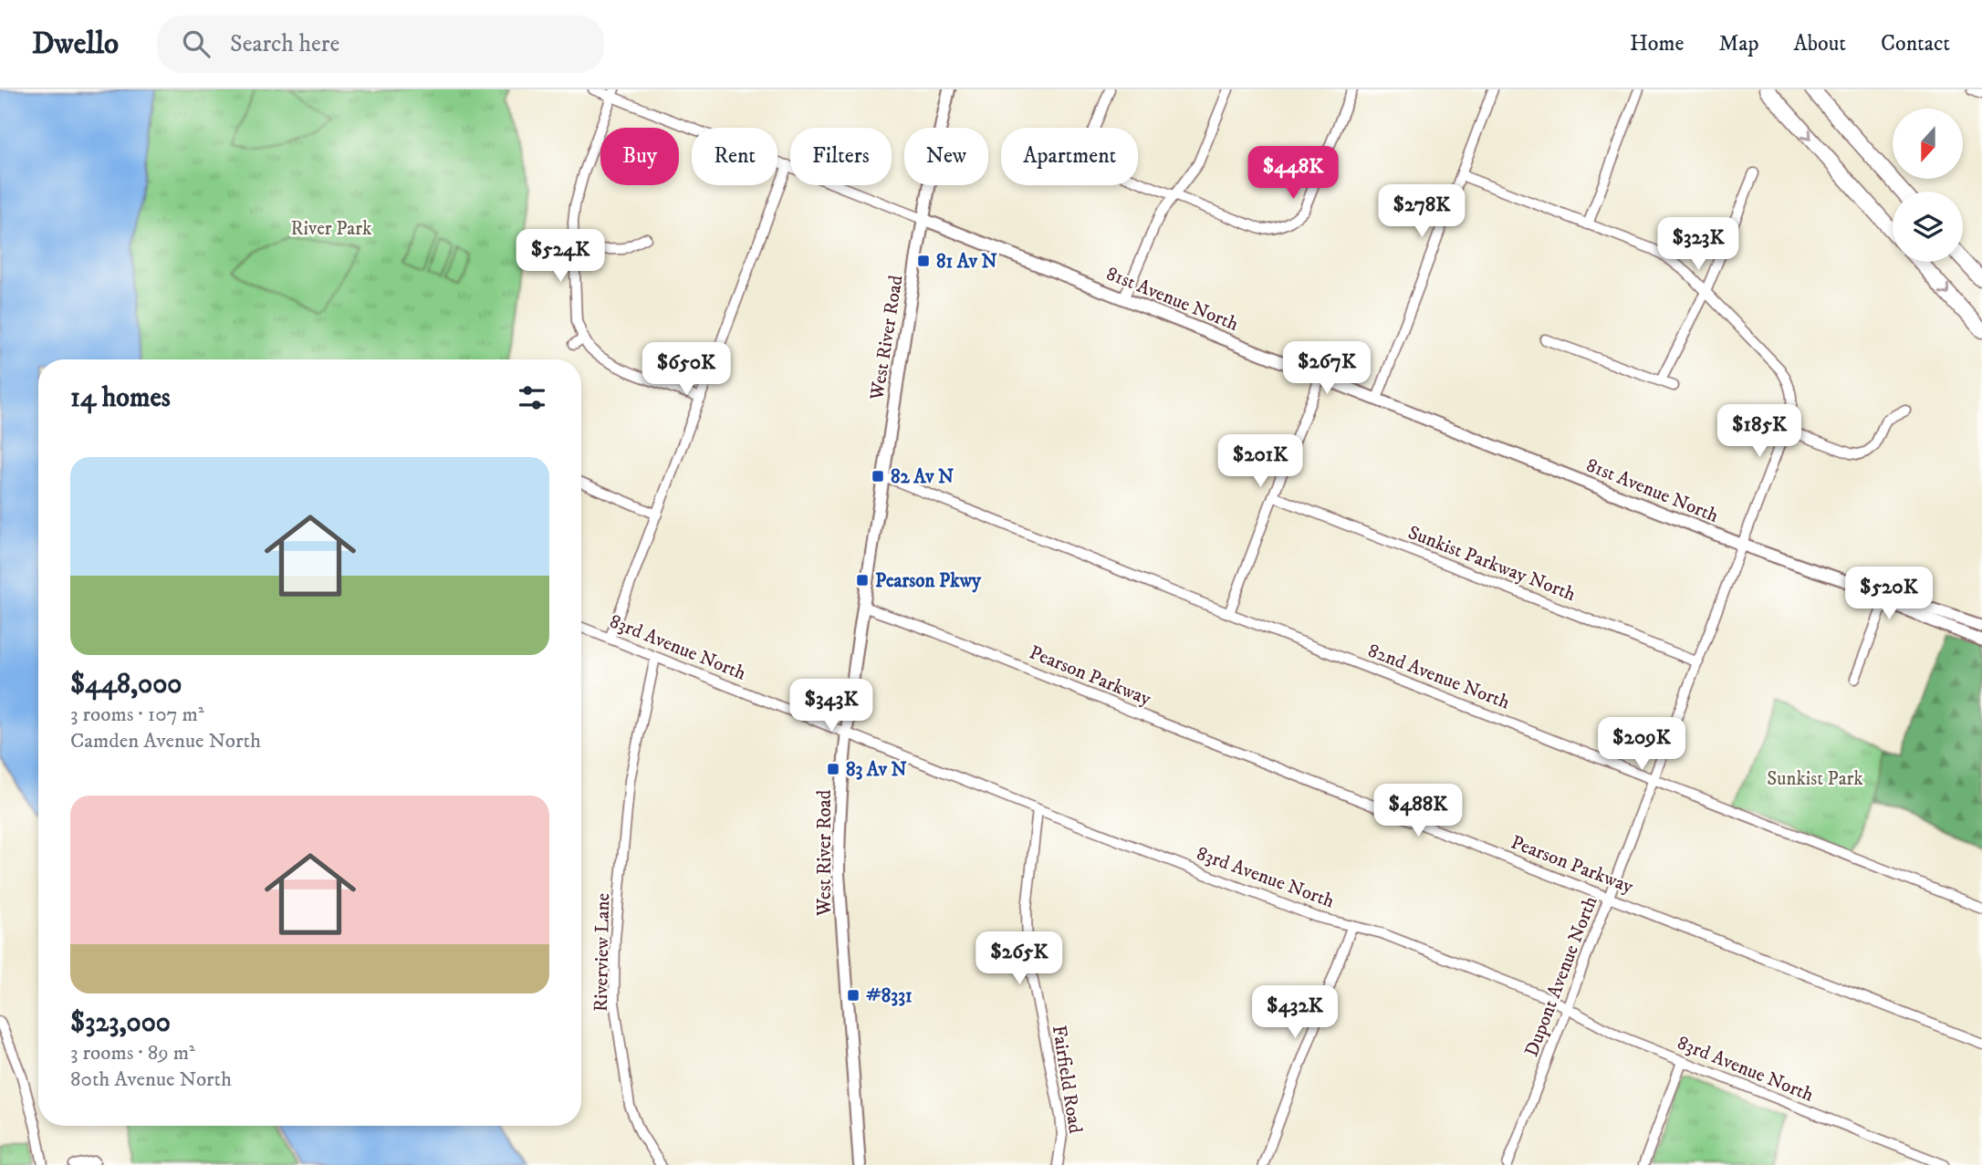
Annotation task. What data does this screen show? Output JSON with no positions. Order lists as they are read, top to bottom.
{
  "streets": {
    "street": [
      "81st Avenue North",
      "West River Road",
      "Sunkist Parkway North",
      "83rd Avenue North",
      "Pearson Parkway",
      "82nd Avenue North",
      "Riverview Lane",
      "Dupont Avenue North",
      "Fairfield Road"
    ]
  },
  "crossings": [
    ["81st Avenue North", "West River Road"],
    ["81st Avenue North", "Dupont Avenue North"],
    ["West River Road", "83rd Avenue North"],
    ["West River Road", "Pearson Parkway"],
    ["West River Road", "82nd Avenue North"],
    ["Sunkist Parkway North", "Dupont Avenue North"],
    ["83rd Avenue North", "Riverview Lane"],
    ["83rd Avenue North", "Dupont Avenue North"],
    ["83rd Avenue North", "Fairfield Road"],
    ["Pearson Parkway", "Dupont Avenue North"],
    ["82nd Avenue North", "Dupont Avenue North"]
  ],
  "parks": ["River Park", "Sunkist Park"],
  "places": {
    "transit": [
      "81 Av N",
      "82 Av N",
      "Pearson Pkwy",
      "83 Av N",
      "#8331"
    ]
  },
  "north": "bottom",
  "page": {
    "header": "Dwello",
    "search": "Search here",
    "nav": [
      "Home",
      "Map",
      "About",
      "Contact"
    ],
    "chip": [
      "Buy",
      "Rent",
      "Filters",
      "New",
      "Apartment"
    ],
    "price": [
      "$448K",
      "$278K",
      "$323K",
      "$524K",
      "$267K",
      "$650K",
      "$185K",
      "$201K",
      "$520K",
      "$343K",
      "$209K",
      "$488K",
      "$265K",
      "$432K"
    ],
    "heading": "14 homes",
    "list": [
      {
        "name": "$448,000",
        "note": "3 rooms · 107 m² · Camden Avenue North"
      },
      {
        "name": "$323,000",
        "note": "3 rooms · 89 m² · 80th Avenue North"
      }
    ]
  }
}
